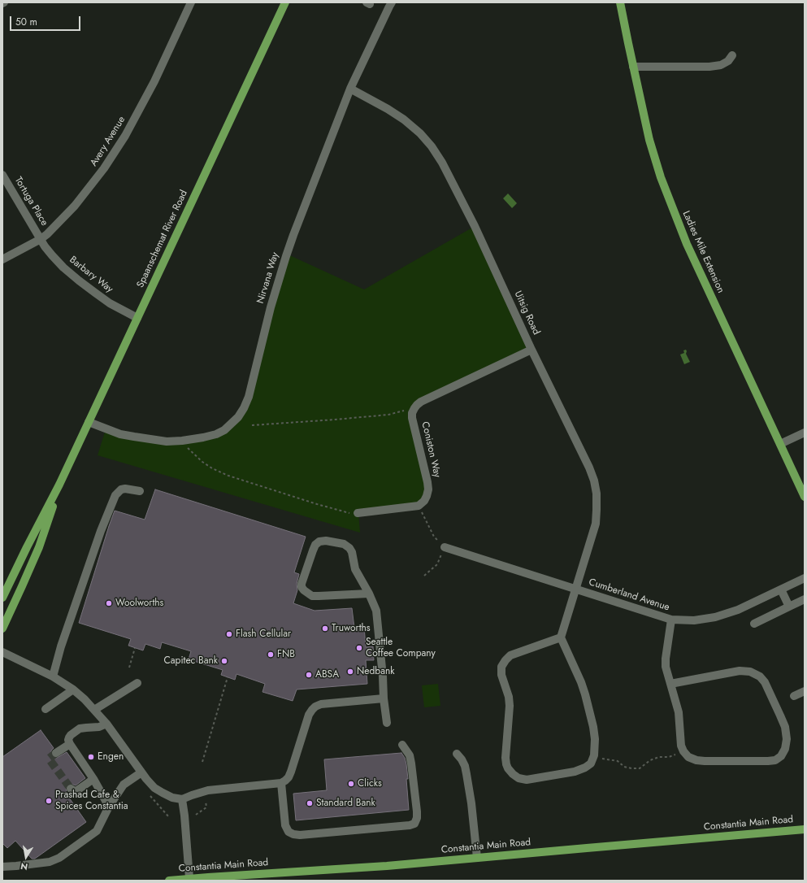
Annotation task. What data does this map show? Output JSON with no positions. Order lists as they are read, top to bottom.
{
  "streets": {
    "main road": ["Spaanschemat River Road", "Ladies Mile Extension", "Constantia Main Road"],
    "street": [
      "Avery Avenue",
      "Tortuga Place",
      "Barbary Way",
      "Nirvana Way",
      "Uitsig Road",
      "Coniston Way",
      "Cumberland Avenue"
    ]
  },
  "crossings": [
    ["Avery Avenue", "Tortuga Place"],
    ["Avery Avenue", "Barbary Way"],
    ["Tortuga Place", "Barbary Way"],
    ["Spaanschemat River Road", "Barbary Way"],
    ["Spaanschemat River Road", "Nirvana Way"],
    ["Nirvana Way", "Uitsig Road"],
    ["Uitsig Road", "Cumberland Avenue"]
  ],
  "places": [
    "Woolworths",
    "Truworths",
    "Flash Cellular",
    "Seattle Coffee Company",
    "FNB",
    "Capitec Bank",
    "Nedbank",
    "ABSA",
    "Engen",
    "Clicks",
    "Prashad Cafe & Spices Constantia",
    "Standard Bank"
  ],
  "scale_bar": "50 m",
  "north": "bottom"
}
